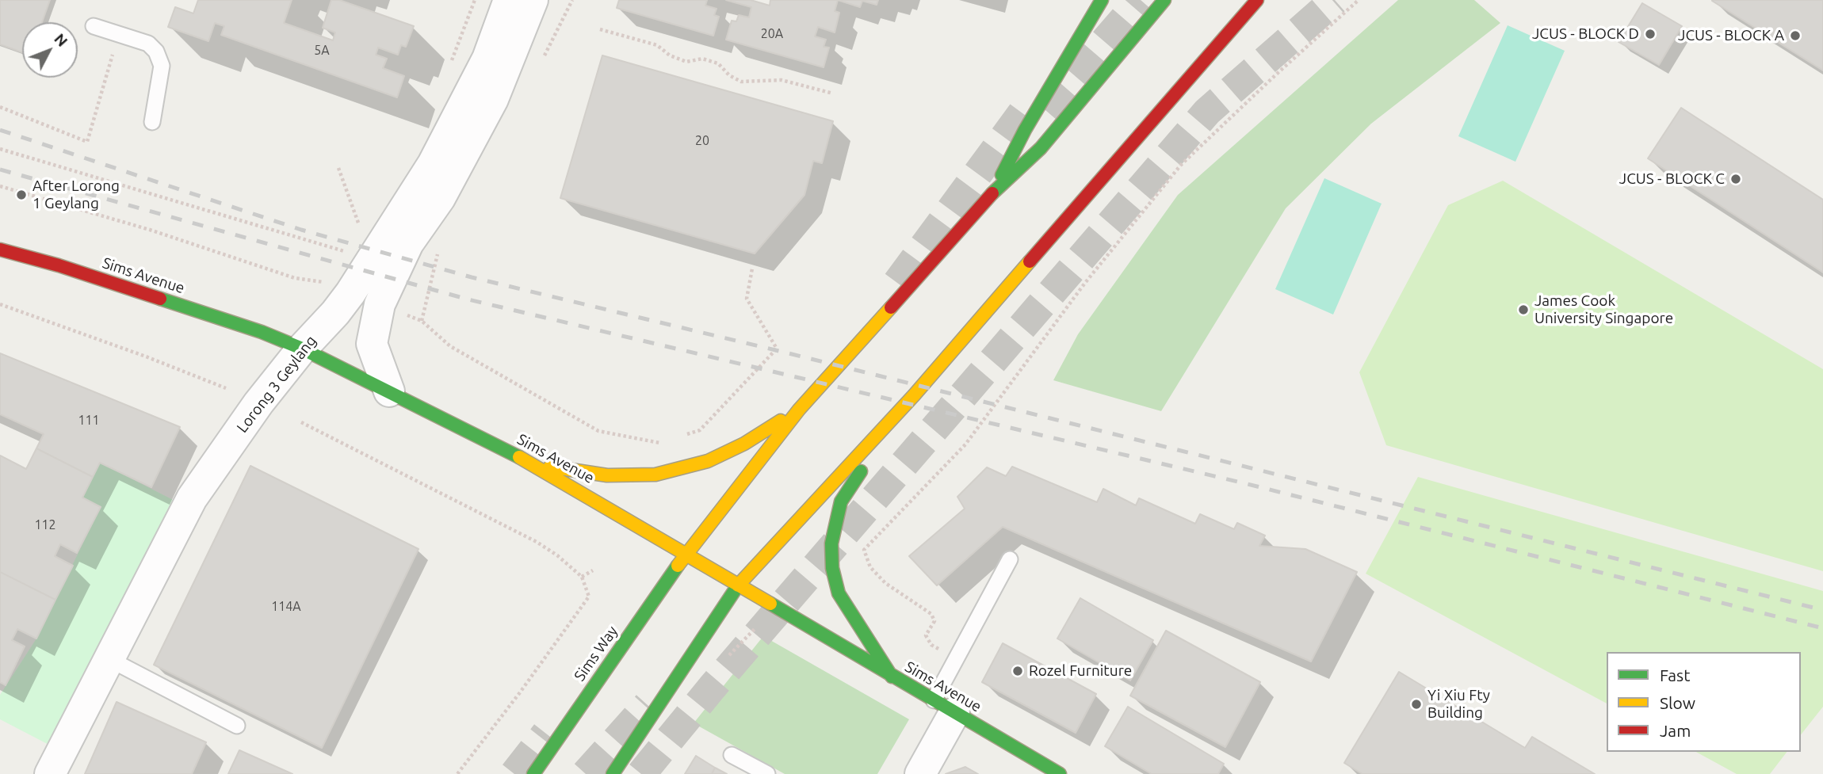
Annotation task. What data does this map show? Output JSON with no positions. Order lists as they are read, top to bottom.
{
  "streets": {
    "main road": ["Sims Avenue", "Sims Way"],
    "street": ["Lorong 3 Geylang"]
  },
  "crossings": [
    ["Sims Avenue", "Lorong 3 Geylang"],
    ["Sims Avenue", "Sims Way"]
  ],
  "places": [
    "JCUS - BLOCK D",
    "JCUS - BLOCK A",
    "JCUS - BLOCK C",
    "After Lorong 1 Geylang",
    "James Cook University Singapore",
    "Rozel Furniture",
    "Yi Xiu Fty Building"
  ],
  "house_numbers": [
    "20A",
    "5A",
    "20",
    "111",
    "112",
    "114A"
  ],
  "legend": ["Fast", "Slow", "Jam"],
  "north": "top right"
}
